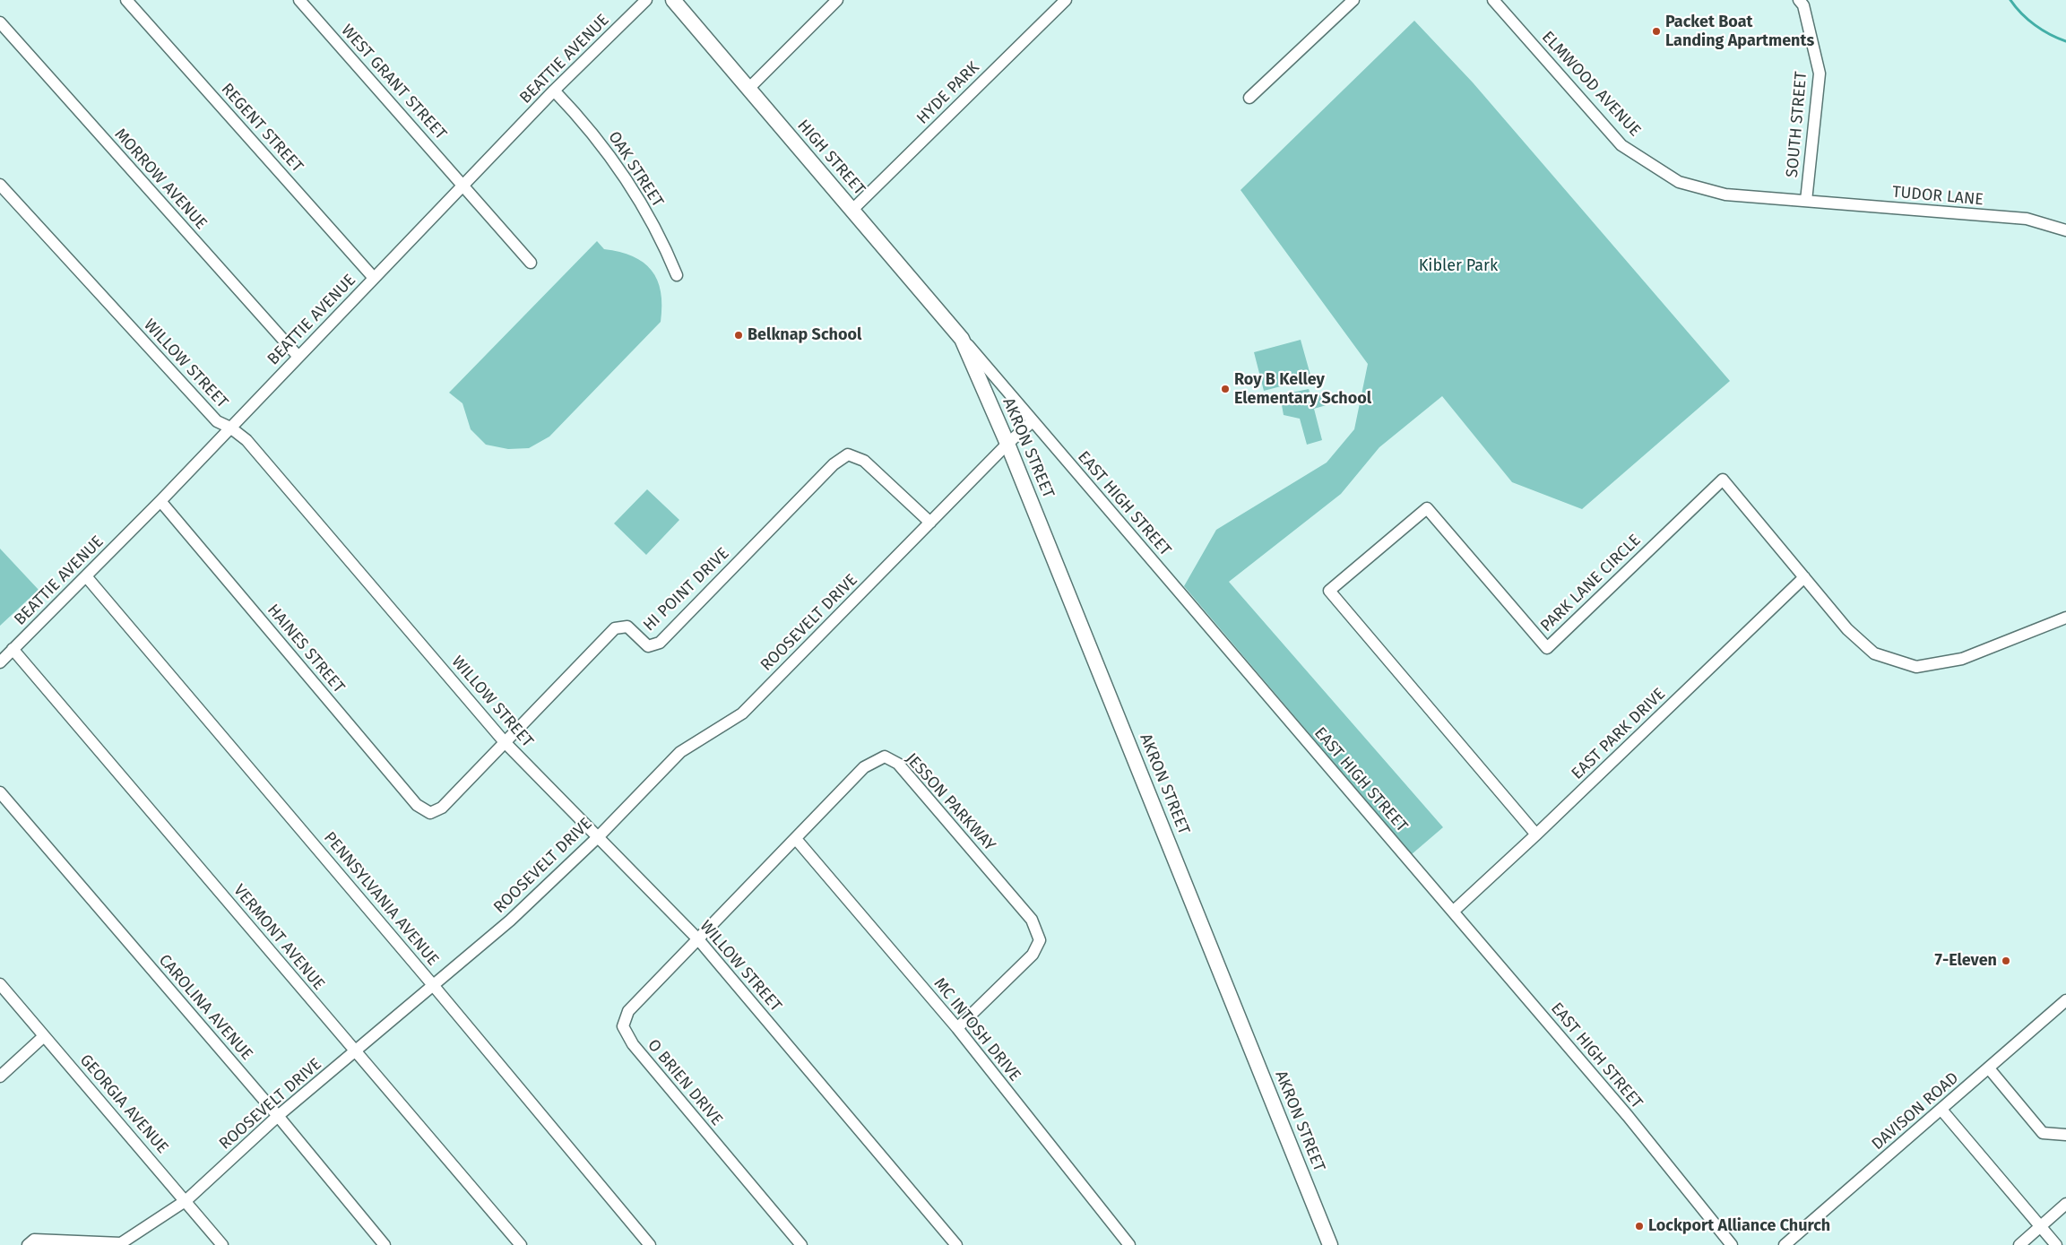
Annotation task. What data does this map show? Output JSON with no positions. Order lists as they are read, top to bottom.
{
  "streets": {
    "main road": ["HIGH STREET", "AKRON STREET"],
    "street": [
      "BEATTIE AVENUE",
      "WEST GRANT STREET",
      "ELMWOOD AVENUE",
      "HYDE PARK",
      "SOUTH STREET",
      "REGENT STREET",
      "OAK STREET",
      "MORROW AVENUE",
      "TUDOR LANE",
      "WILLOW STREET",
      "EAST HIGH STREET",
      "PARK LANE CIRCLE",
      "HI POINT DRIVE",
      "ROOSEVELT DRIVE",
      "HAINES STREET",
      "EAST PARK DRIVE",
      "JESSON PARKWAY",
      "PENNSYLVANIA AVENUE",
      "VERMONT AVENUE",
      "CAROLINA AVENUE",
      "MC INTOSH DRIVE",
      "O BRIEN DRIVE",
      "GEORGIA AVENUE",
      "DAVISON ROAD"
    ]
  },
  "crossings": [
    ["BEATTIE AVENUE", "WEST GRANT STREET"],
    ["BEATTIE AVENUE", "REGENT STREET"],
    ["BEATTIE AVENUE", "OAK STREET"],
    ["BEATTIE AVENUE", "MORROW AVENUE"],
    ["BEATTIE AVENUE", "WILLOW STREET"],
    ["BEATTIE AVENUE", "HAINES STREET"],
    ["BEATTIE AVENUE", "PENNSYLVANIA AVENUE"],
    ["BEATTIE AVENUE", "VERMONT AVENUE"],
    ["ELMWOOD AVENUE", "SOUTH STREET"],
    ["ELMWOOD AVENUE", "TUDOR LANE"],
    ["HYDE PARK", "HIGH STREET"],
    ["SOUTH STREET", "TUDOR LANE"],
    ["HIGH STREET", "AKRON STREET"],
    ["HIGH STREET", "EAST HIGH STREET"],
    ["WILLOW STREET", "HI POINT DRIVE"],
    ["WILLOW STREET", "ROOSEVELT DRIVE"],
    ["WILLOW STREET", "JESSON PARKWAY"],
    ["WILLOW STREET", "O BRIEN DRIVE"],
    ["AKRON STREET", "EAST HIGH STREET"],
    ["AKRON STREET", "ROOSEVELT DRIVE"],
    ["EAST HIGH STREET", "ROOSEVELT DRIVE"],
    ["EAST HIGH STREET", "EAST PARK DRIVE"],
    ["PARK LANE CIRCLE", "EAST PARK DRIVE"],
    ["HI POINT DRIVE", "ROOSEVELT DRIVE"],
    ["HI POINT DRIVE", "HAINES STREET"],
    ["ROOSEVELT DRIVE", "PENNSYLVANIA AVENUE"],
    ["ROOSEVELT DRIVE", "VERMONT AVENUE"],
    ["ROOSEVELT DRIVE", "CAROLINA AVENUE"],
    ["ROOSEVELT DRIVE", "GEORGIA AVENUE"],
    ["JESSON PARKWAY", "MC INTOSH DRIVE"],
    ["JESSON PARKWAY", "O BRIEN DRIVE"]
  ],
  "parks": ["Kibler Park"],
  "places": [
    "Packet Boat Landing Apartments",
    "Belknap School",
    "Roy B Kelley Elementary School",
    "7-Eleven",
    "Lockport Alliance Church"
  ]
}
